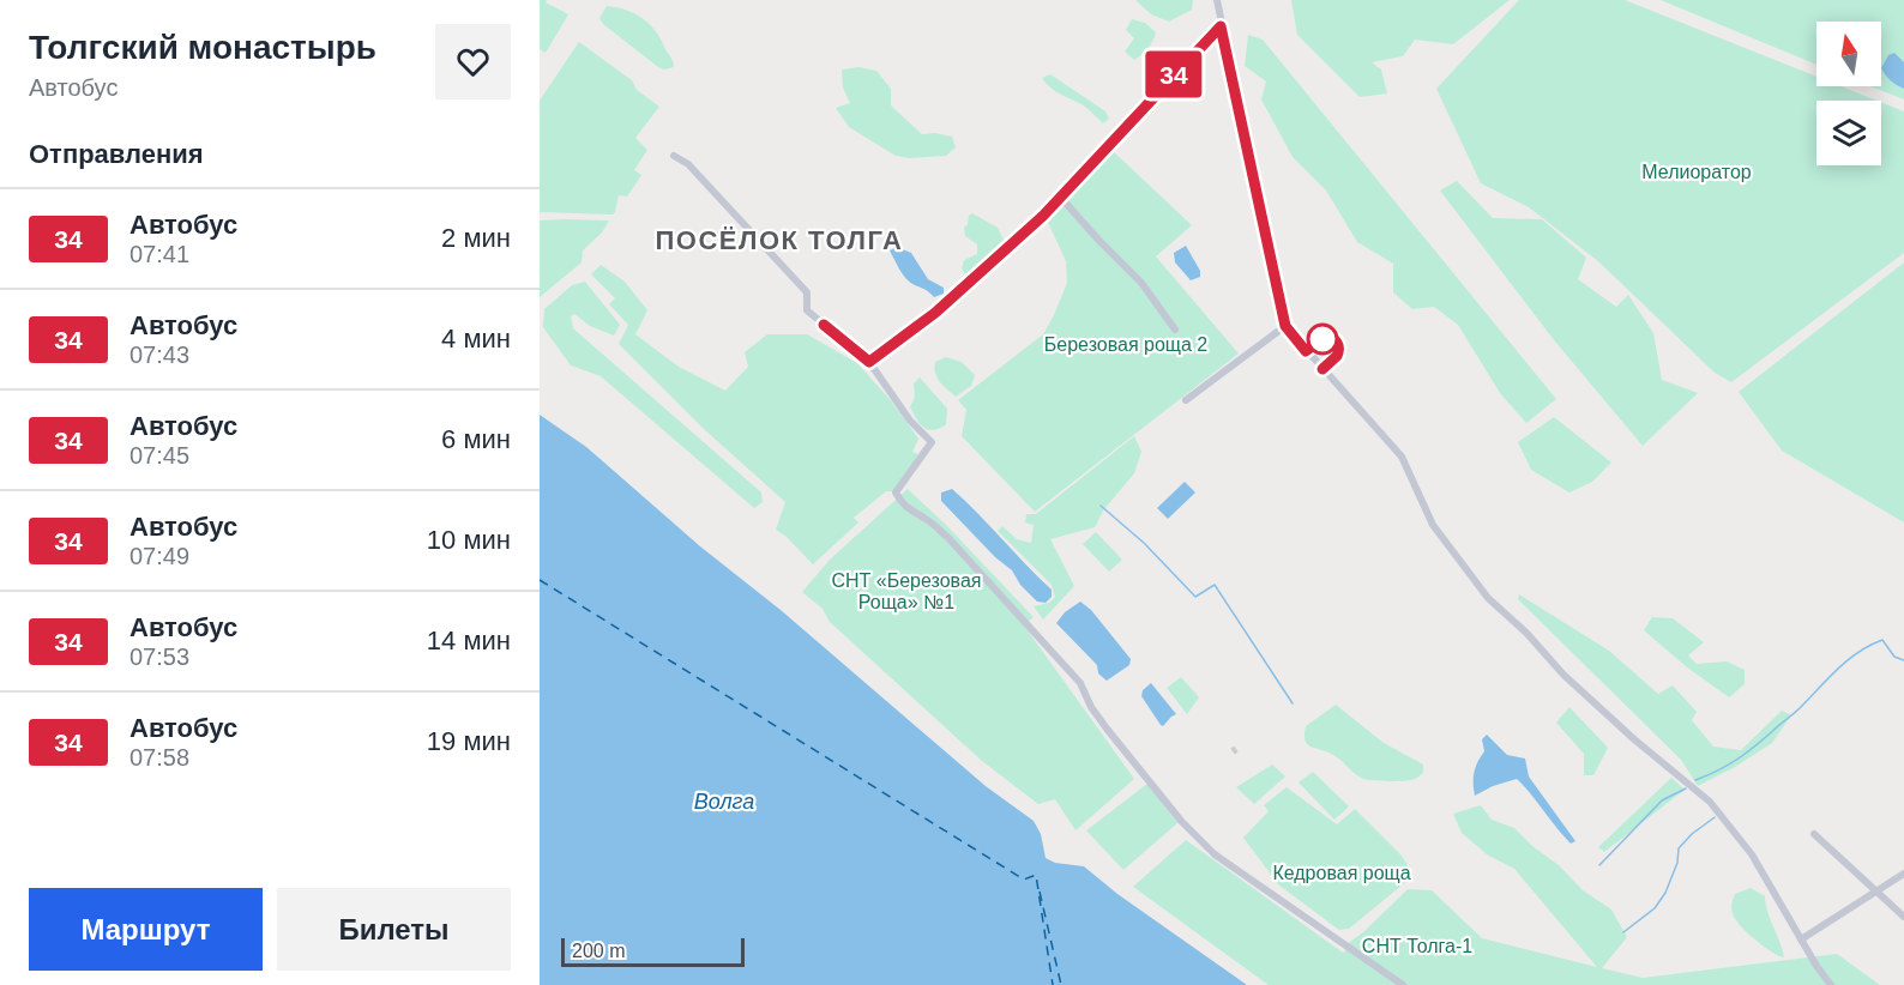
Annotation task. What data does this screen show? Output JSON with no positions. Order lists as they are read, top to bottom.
{
  "districts": ["ПОСЁЛОК ТОЛГА"],
  "water": ["Волга"],
  "parks": [
    "Мелиоратор",
    "Березовая роща 2",
    "СНТ «Березовая Роща» №1",
    "Кедровая роща",
    "СНТ Толга-1"
  ],
  "lines": ["bus line 34"],
  "scale_bar": "200 m",
  "north": "top",
  "page": {
    "heading": [
      ["Толгский монастырь", "Автобус"],
      "Отправления"
    ],
    "on_map": "34",
    "list": [
      {
        "mark": "34",
        "name": "Автобус",
        "note": "07:41",
        "value": "2 мин"
      },
      {
        "mark": "34",
        "name": "Автобус",
        "note": "07:43",
        "value": "4 мин"
      },
      {
        "mark": "34",
        "name": "Автобус",
        "note": "07:45",
        "value": "6 мин"
      },
      {
        "mark": "34",
        "name": "Автобус",
        "note": "07:49",
        "value": "10 мин"
      },
      {
        "mark": "34",
        "name": "Автобус",
        "note": "07:53",
        "value": "14 мин"
      },
      {
        "mark": "34",
        "name": "Автобус",
        "note": "07:58",
        "value": "19 мин"
      }
    ],
    "buttons": ["Маршрут", "Билеты"],
    "scale": "200 m"
  }
}
